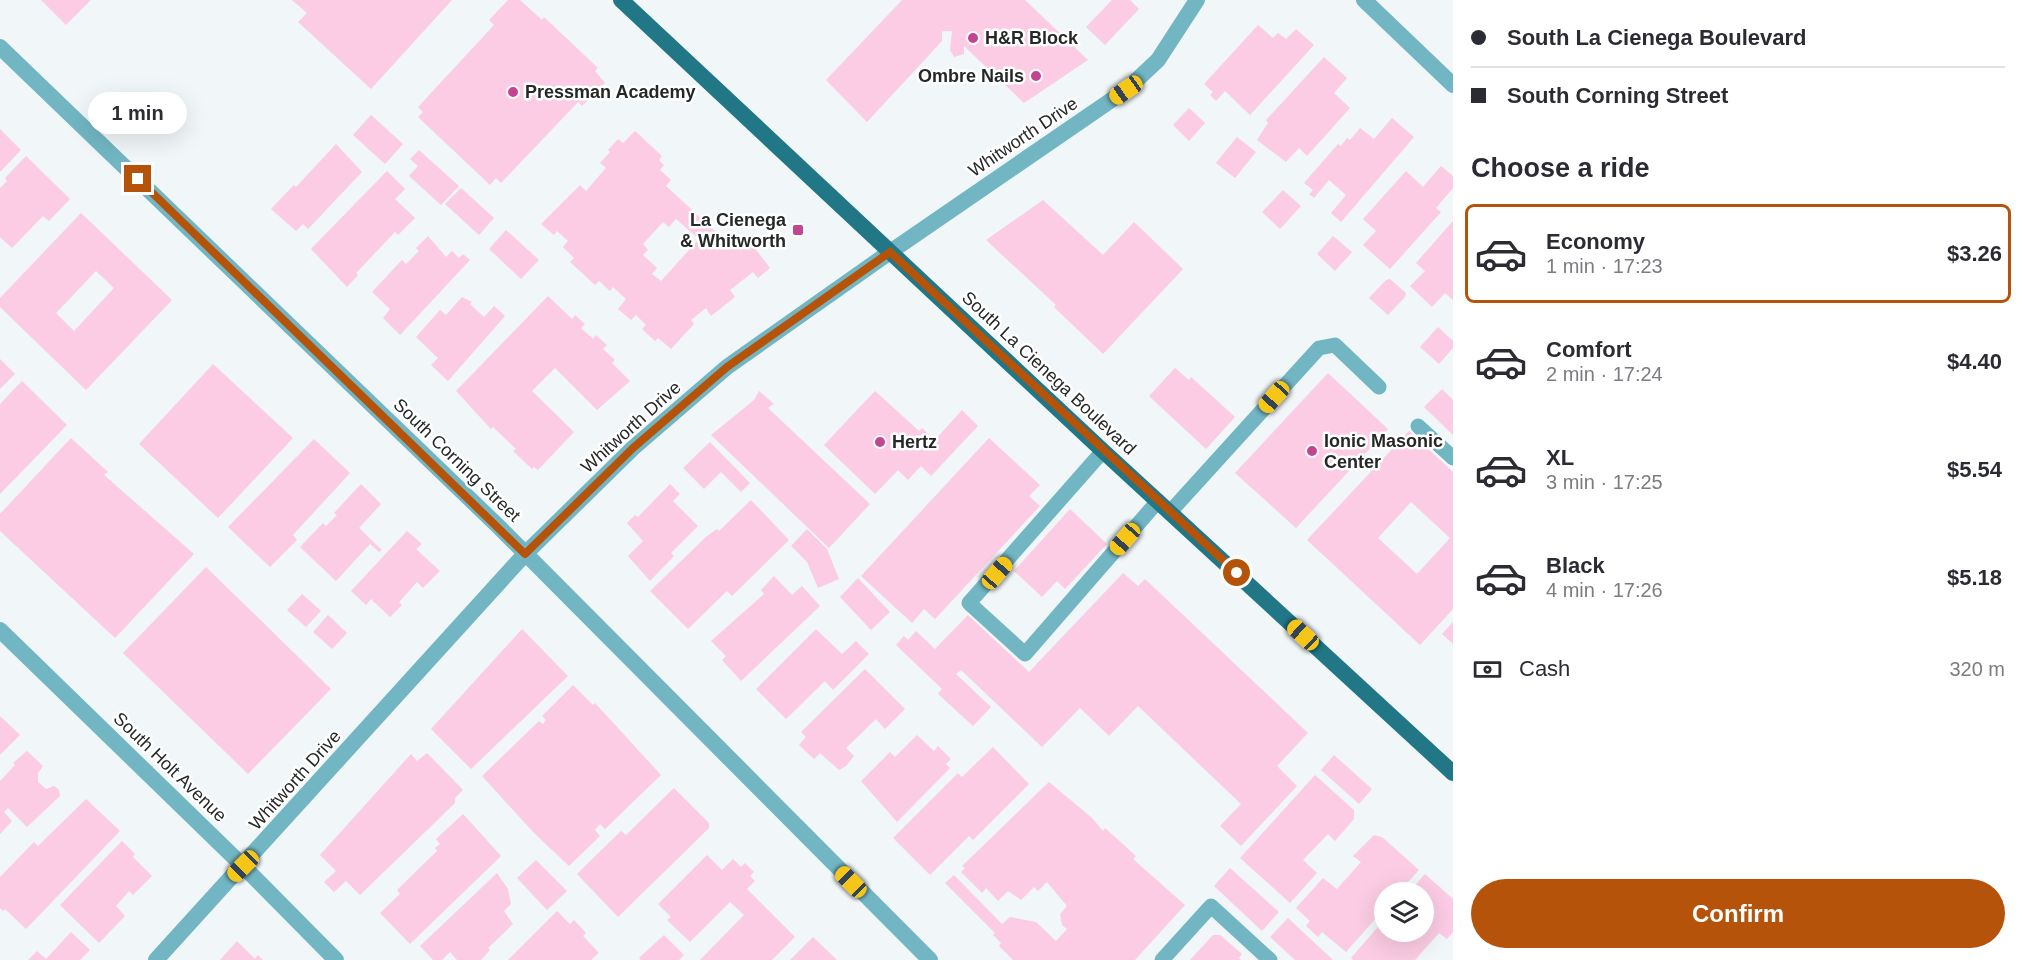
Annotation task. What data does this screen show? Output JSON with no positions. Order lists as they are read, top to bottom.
{
  "streets": {
    "main road": ["South La Cienega Boulevard"],
    "street": ["Whitworth Drive", "South Corning Street", "South Holt Avenue"]
  },
  "crossings": [
    ["Whitworth Drive", "South La Cienega Boulevard"],
    ["Whitworth Drive", "South Corning Street"],
    ["Whitworth Drive", "South Holt Avenue"]
  ],
  "places": {
    "other": [
      "H&R Block",
      "Ombre Nails",
      "Pressman Academy",
      "Hertz",
      "Ionic Masonic Center"
    ],
    "transit": ["La Cienega & Whitworth"]
  },
  "page": {
    "banner": ["South La Cienega Boulevard", "South Corning Street"],
    "bubble": "1 min",
    "heading": "Choose a ride",
    "list": [
      {
        "name": "Economy",
        "note": "1 min · 17:23",
        "value": "$3.26"
      },
      {
        "name": "Comfort",
        "note": "2 min · 17:24",
        "value": "$4.40"
      },
      {
        "name": "XL",
        "note": "3 min · 17:25",
        "value": "$5.54"
      },
      {
        "name": "Black",
        "note": "4 min · 17:26",
        "value": "$5.18"
      }
    ],
    "pay": ["Cash", "320 m"],
    "buttons": "Confirm"
  }
}
